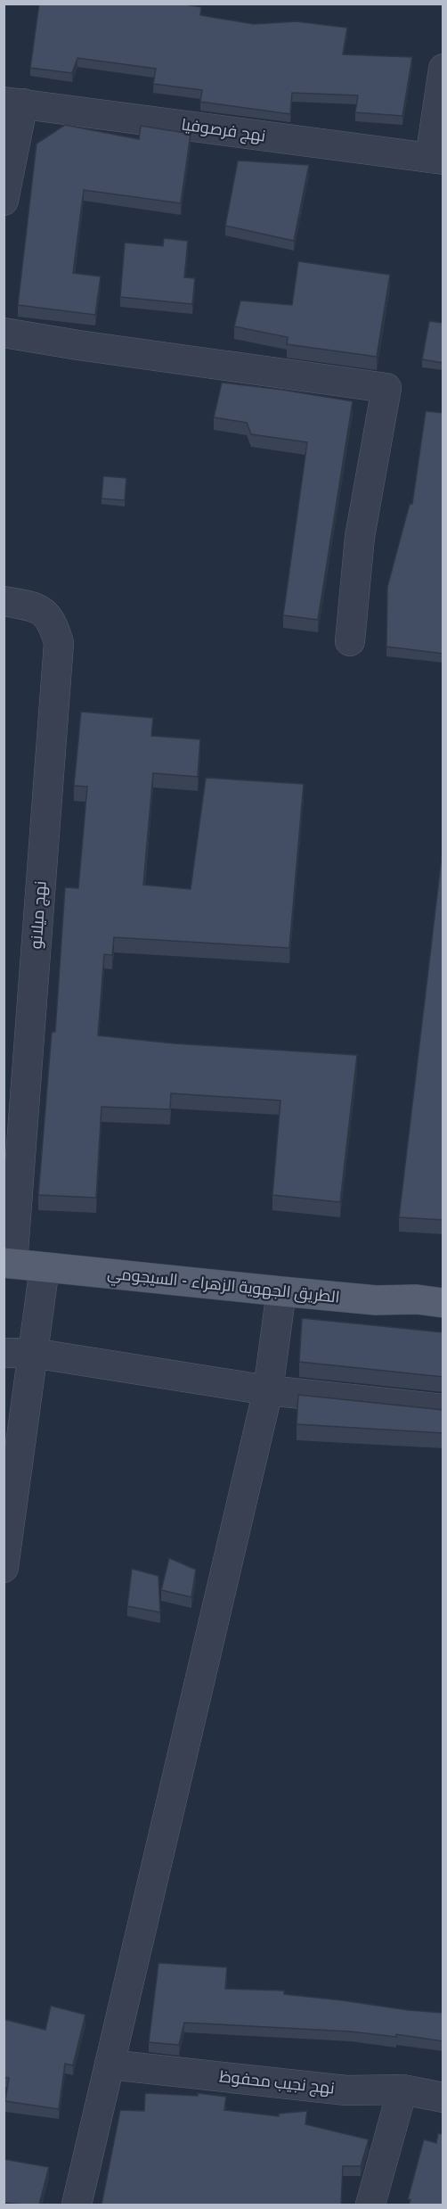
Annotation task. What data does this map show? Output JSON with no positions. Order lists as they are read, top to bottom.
{
  "streets": {
    "main road": ["الطريق الجهوية الزهراء - السيجومي"],
    "street": ["نهج فرصوفيا", "نهج ميلانو", "نهج نجيب محفوظ"]
  },
  "crossings": [
    ["نهج ميلانو", "الطريق الجهوية الزهراء - السيجومي"]
  ]
}
